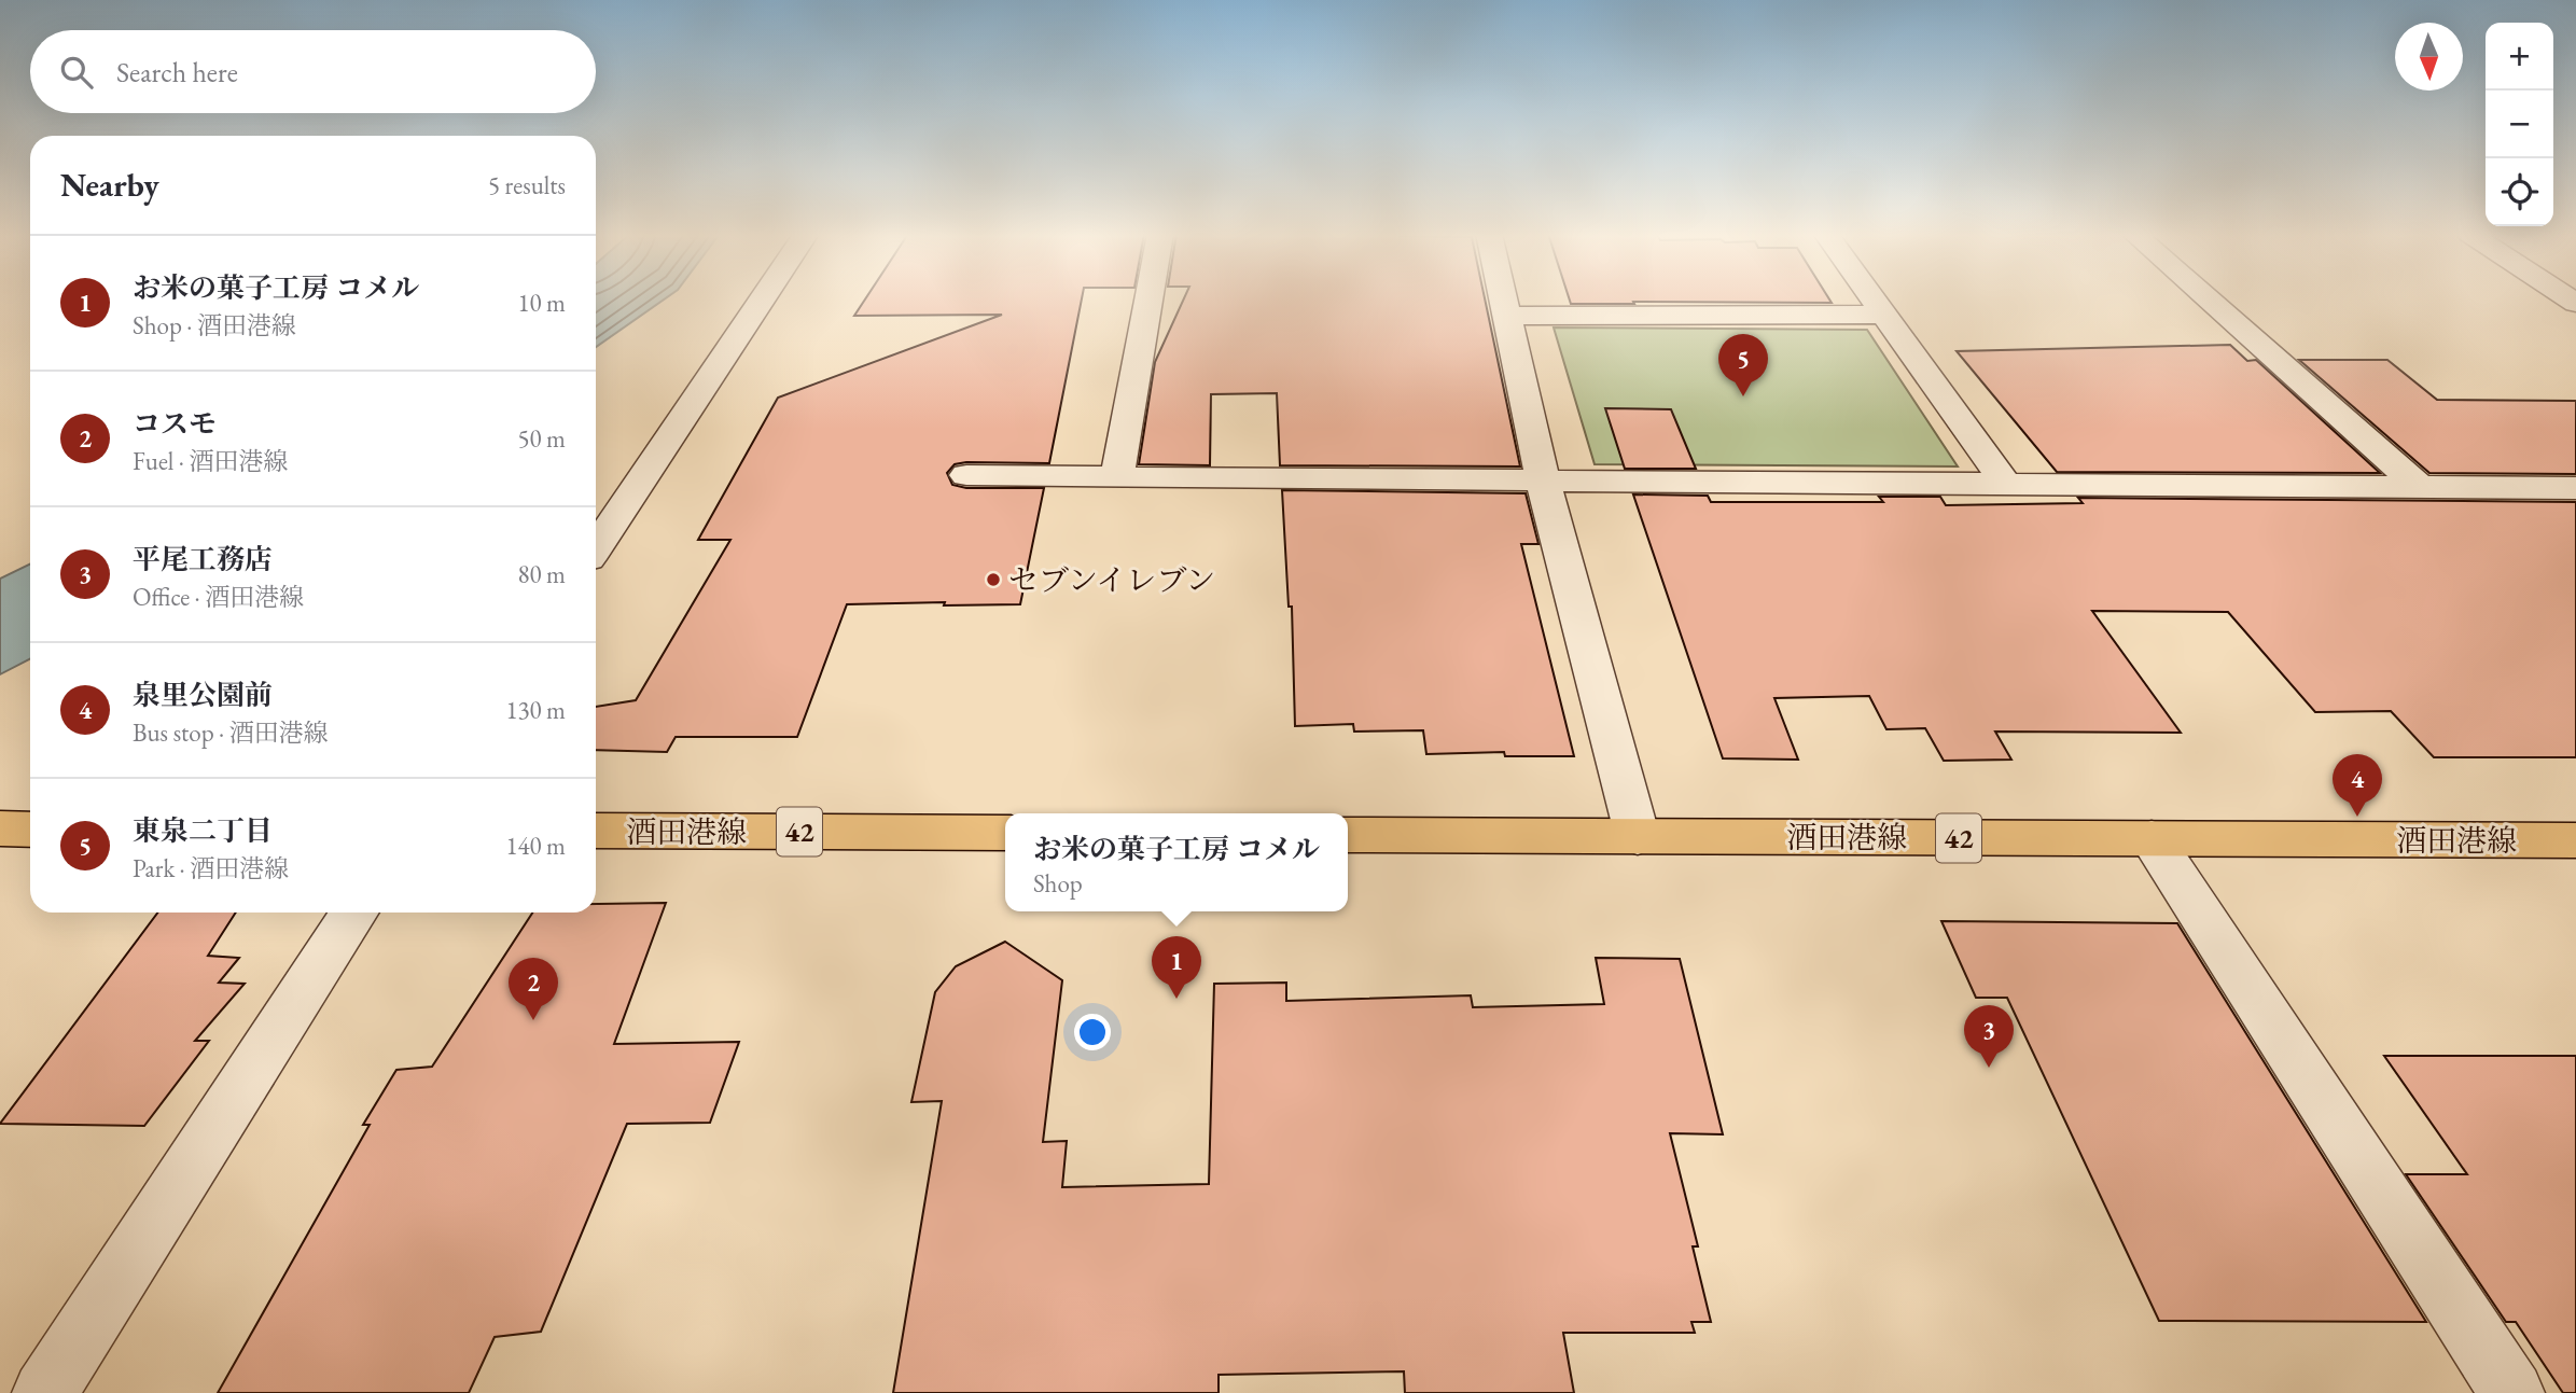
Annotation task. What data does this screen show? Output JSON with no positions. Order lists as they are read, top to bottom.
{
  "streets": {
    "main road": ["酒田港線", "42"]
  },
  "places": ["セブンイレブン"],
  "north": "bottom",
  "page": {
    "map_buttons": ["+", "−"],
    "search": "Search here",
    "heading": ["Nearby", "5 results"],
    "list": [
      {
        "mark": "1",
        "name": "お米の菓子工房 コメル",
        "note": "Shop · 酒田港線",
        "value": "10 m"
      },
      {
        "mark": "2",
        "name": "コスモ",
        "note": "Fuel · 酒田港線",
        "value": "50 m"
      },
      {
        "mark": "3",
        "name": "平尾工務店",
        "note": "Office · 酒田港線",
        "value": "80 m"
      },
      {
        "mark": "4",
        "name": "泉里公園前",
        "note": "Bus stop · 酒田港線",
        "value": "130 m"
      },
      {
        "mark": "5",
        "name": "東泉二丁目",
        "note": "Park · 酒田港線",
        "value": "140 m"
      }
    ],
    "pins": [
      "5",
      "4",
      "1",
      "2",
      "3"
    ],
    "popup": ["お米の菓子工房 コメル", "Shop"]
  }
}
